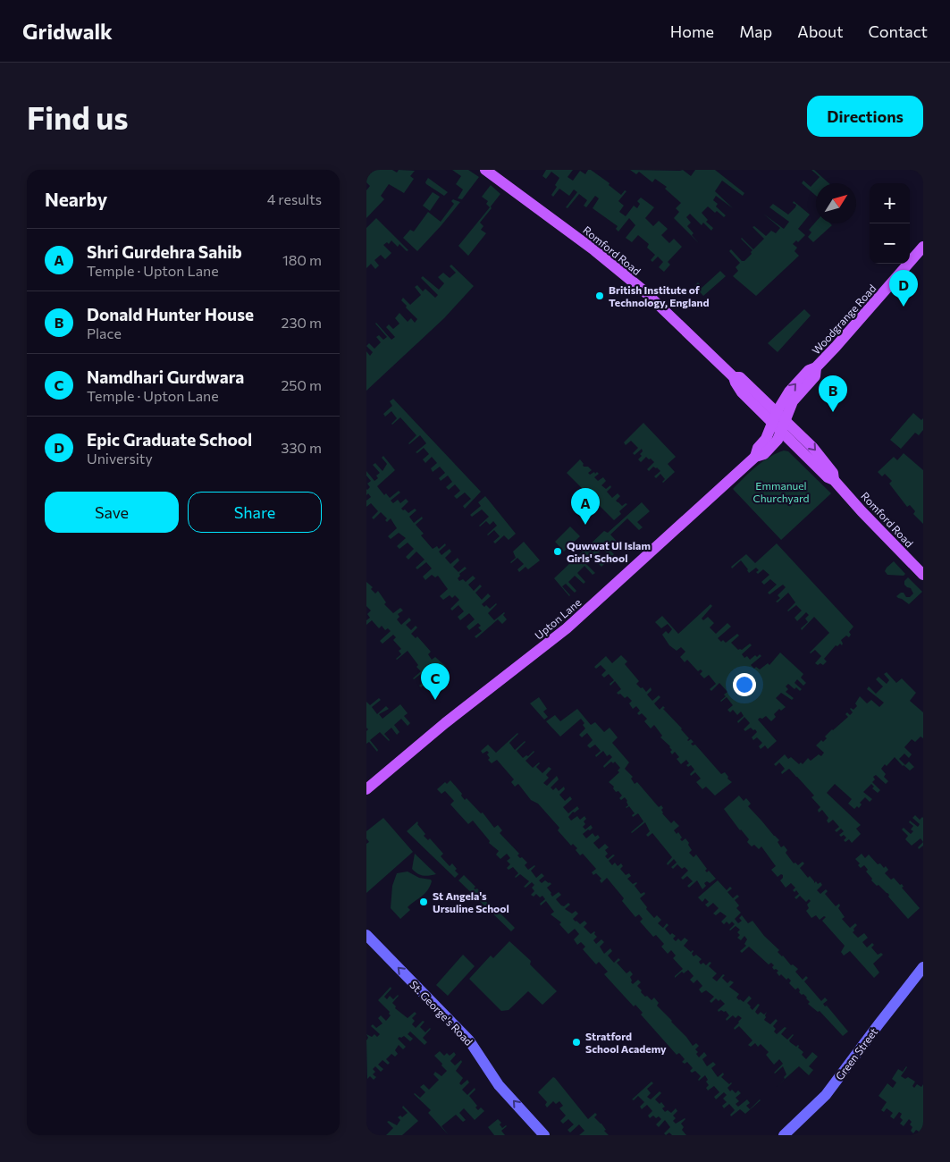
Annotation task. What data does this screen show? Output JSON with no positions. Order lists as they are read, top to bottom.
{
  "streets": {
    "main road": ["Romford Road", "Woodgrange Road", "Upton Lane"],
    "street": ["St. George's Road", "Green Street"]
  },
  "crossings": [
    ["Romford Road", "Woodgrange Road"],
    ["Romford Road", "Upton Lane"],
    ["Woodgrange Road", "Upton Lane"]
  ],
  "one_way": ["St. George's Road"],
  "parks": ["Emmanuel Churchyard"],
  "places": [
    "British Institute of Technology, England",
    "Quwwat Ul Islam Girls' School",
    "St Angela's Ursuline School",
    "Stratford School Academy"
  ],
  "north": "top right",
  "page": {
    "header": "Gridwalk",
    "nav": [
      "Home",
      "Map",
      "About",
      "Contact"
    ],
    "buttons": [
      "Directions",
      ["Save", "Share"]
    ],
    "title": "Find us",
    "heading": ["Nearby", "4 results"],
    "map_buttons": ["+", "−"],
    "list": [
      {
        "mark": "A",
        "name": "Shri Gurdehra Sahib",
        "note": "Temple · Upton Lane",
        "value": "180 m"
      },
      {
        "mark": "B",
        "name": "Donald Hunter House",
        "note": "Place",
        "value": "230 m"
      },
      {
        "mark": "C",
        "name": "Namdhari Gurdwara",
        "note": "Temple · Upton Lane",
        "value": "250 m"
      },
      {
        "mark": "D",
        "name": "Epic Graduate School",
        "note": "University",
        "value": "330 m"
      }
    ],
    "pins": [
      "D",
      "B",
      "A",
      "C"
    ]
  }
}
